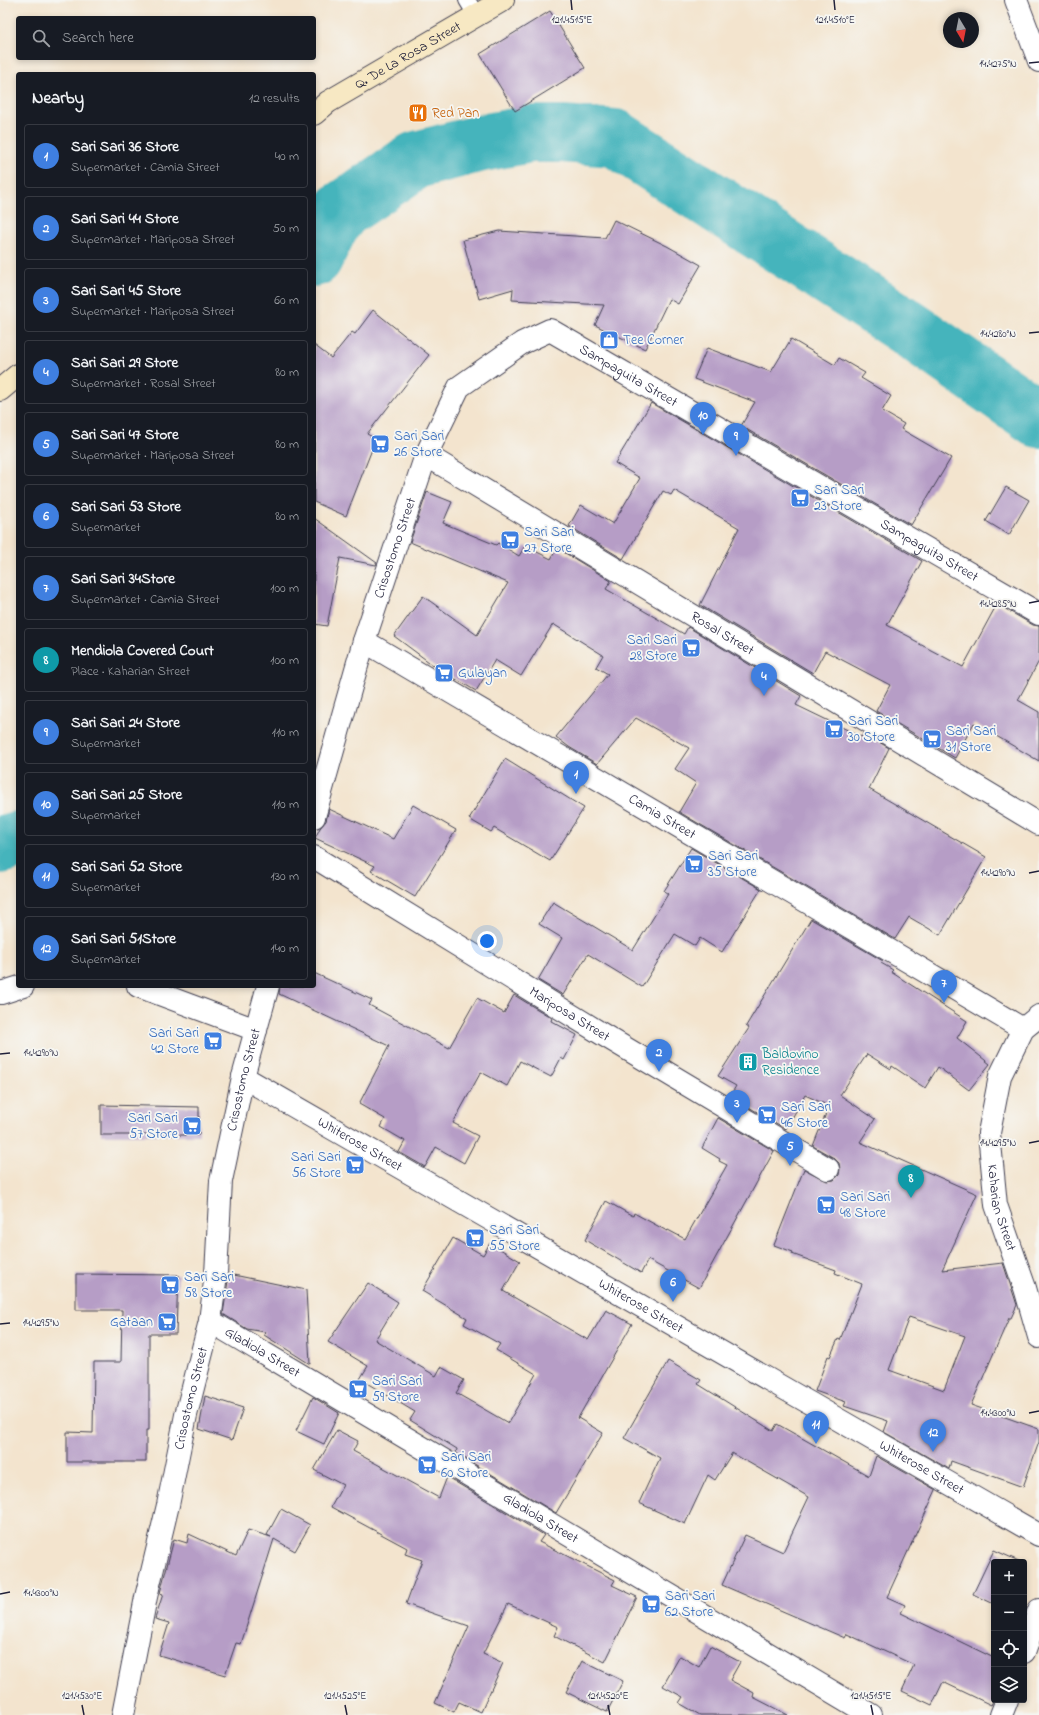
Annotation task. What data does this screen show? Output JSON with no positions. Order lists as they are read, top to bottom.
{
  "streets": {
    "street": [
      "Q. De La Rosa Street",
      "Sampaguita Street",
      "Crisostomo Street",
      "Rosal Street",
      "Camia Street",
      "Mariposa Street",
      "Whiterose Street",
      "Kaharian Street",
      "Gladiola Street"
    ]
  },
  "crossings": [
    ["Sampaguita Street", "Crisostomo Street"],
    ["Crisostomo Street", "Rosal Street"],
    ["Crisostomo Street", "Camia Street"],
    ["Crisostomo Street", "Whiterose Street"],
    ["Crisostomo Street", "Gladiola Street"],
    ["Camia Street", "Kaharian Street"]
  ],
  "places": {
    "restaurant": ["Red Pan"],
    "shop": ["Tee Corner"],
    "supermarket": [
      "Sari Sari 26 Store",
      "Sari Sari 23 Store",
      "Sari Sari 27 Store",
      "Sari Sari 28 Store",
      "Gulayan",
      "Sari Sari 30 Store",
      "Sari Sari 31 Store",
      "Sari Sari 35 Store",
      "Sari Sari 42 Store",
      "Sari Sari 46 Store",
      "Sari Sari 57 Store",
      "Sari Sari 56 Store",
      "Sari Sari 48 Store",
      "Sari Sari 55 Store",
      "Sari Sari 58 Store",
      "Gataan",
      "Sari Sari 59 Store",
      "Sari Sari 60 Store",
      "Sari Sari 62 Store"
    ],
    "building": ["Baldovino Residence"]
  },
  "north": "bottom",
  "page": {
    "search": "Search here",
    "heading": ["Nearby", "12 results"],
    "list": [
      {
        "mark": "1",
        "name": "Sari Sari 36 Store",
        "note": "Supermarket · Camia Street",
        "value": "40 m"
      },
      {
        "mark": "2",
        "name": "Sari Sari 44 Store",
        "note": "Supermarket · Mariposa Street",
        "value": "50 m"
      },
      {
        "mark": "3",
        "name": "Sari Sari 45 Store",
        "note": "Supermarket · Mariposa Street",
        "value": "60 m"
      },
      {
        "mark": "4",
        "name": "Sari Sari 29 Store",
        "note": "Supermarket · Rosal Street",
        "value": "80 m"
      },
      {
        "mark": "5",
        "name": "Sari Sari 47 Store",
        "note": "Supermarket · Mariposa Street",
        "value": "80 m"
      },
      {
        "mark": "6",
        "name": "Sari Sari 53 Store",
        "note": "Supermarket",
        "value": "80 m"
      },
      {
        "mark": "7",
        "name": "Sari Sari 34Store",
        "note": "Supermarket · Camia Street",
        "value": "100 m"
      },
      {
        "mark": "8",
        "name": "Mendiola Covered Court",
        "note": "Place · Kaharian Street",
        "value": "100 m"
      },
      {
        "mark": "9",
        "name": "Sari Sari 24 Store",
        "note": "Supermarket",
        "value": "110 m"
      },
      {
        "mark": "10",
        "name": "Sari Sari 25 Store",
        "note": "Supermarket",
        "value": "110 m"
      },
      {
        "mark": "11",
        "name": "Sari Sari 52 Store",
        "note": "Supermarket",
        "value": "130 m"
      },
      {
        "mark": "12",
        "name": "Sari Sari 51Store",
        "note": "Supermarket",
        "value": "140 m"
      }
    ],
    "pins": [
      "10",
      "9",
      "4",
      "1",
      "7",
      "2",
      "3",
      "5",
      "8",
      "6",
      "11",
      "12"
    ],
    "map_buttons": ["+", "−"]
  },
  "coordinates": [
    "121.4515°E",
    "121.4510°E",
    "14.4275°N",
    "14.4280°N",
    "14.4285°N",
    "14.4290°N",
    "14.4295°N",
    "14.4300°N",
    "121.4530°E",
    "121.4525°E",
    "121.4520°E"
  ]
}
